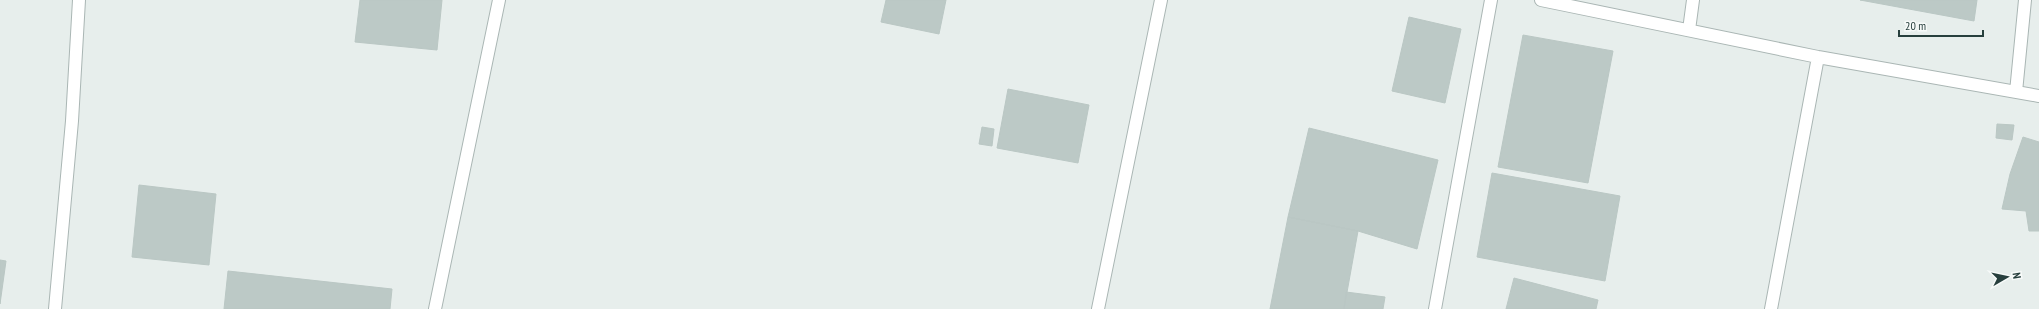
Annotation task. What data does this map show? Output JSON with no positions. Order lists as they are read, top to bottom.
{
  "scale_bar": "20 m",
  "north": "right"
}
